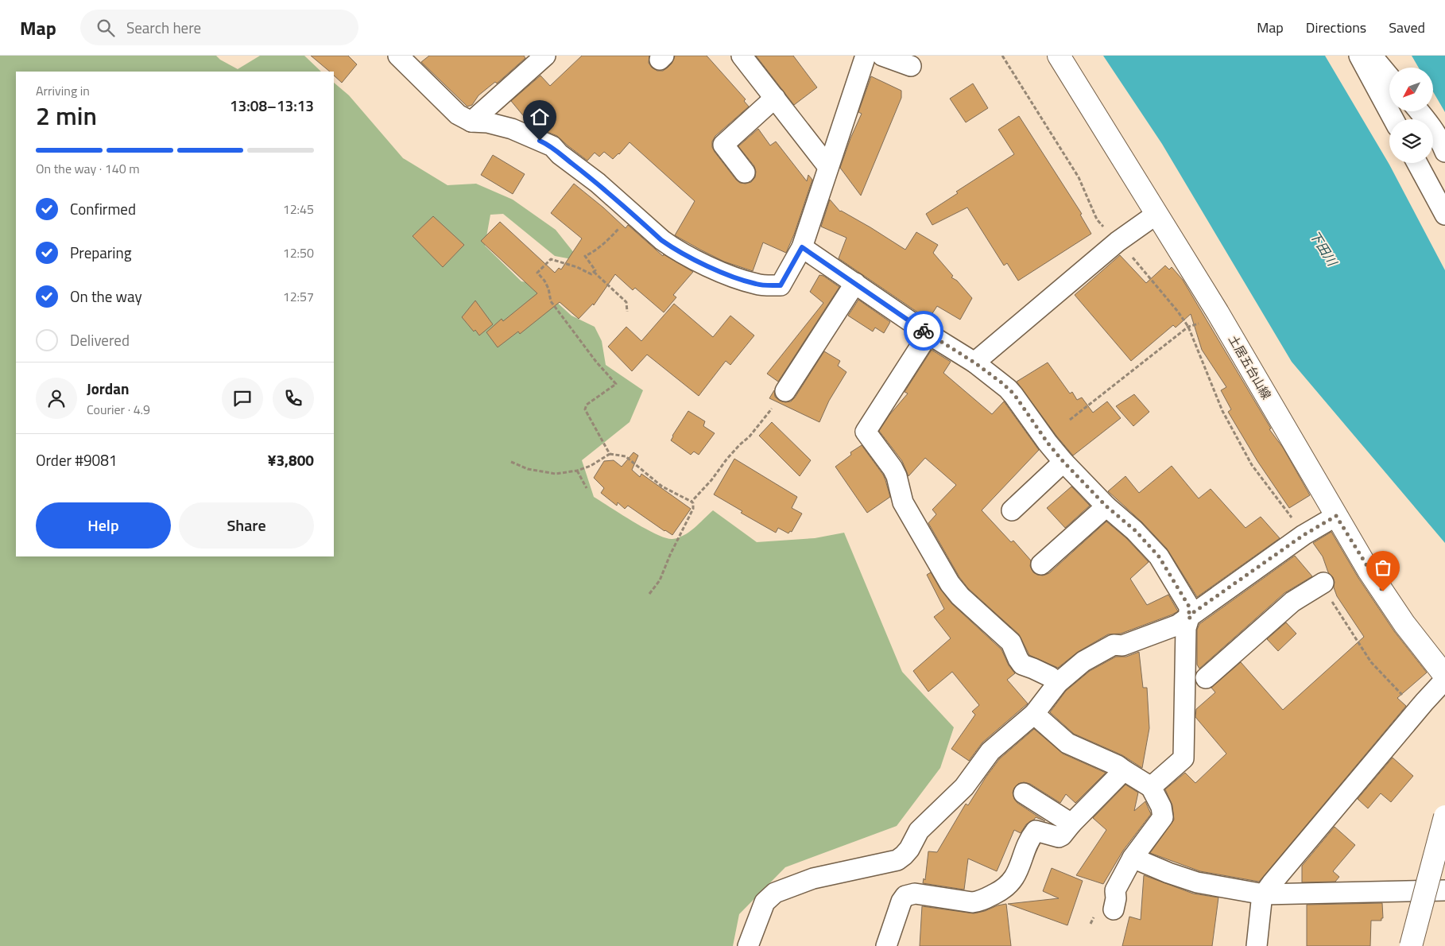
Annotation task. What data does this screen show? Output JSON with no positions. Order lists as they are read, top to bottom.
{
  "streets": {
    "main road": ["土居五台山線"]
  },
  "water": ["下田川"],
  "north": "bottom left",
  "page": {
    "header": "Map",
    "search": "Search here",
    "nav": ["Map", "Directions", "Saved"],
    "heading": ["2 min", "Arriving in", "13:08–13:13"],
    "panel": [
      "Jordan",
      "Courier · 4.9",
      "Order #9081",
      "¥3,800"
    ],
    "bar": "On the way · 140 m",
    "list": [
      ["Confirmed", "12:45"],
      ["Preparing", "12:50"],
      ["On the way", "12:57"],
      "Delivered"
    ],
    "buttons": ["Help", "Share"]
  }
}
